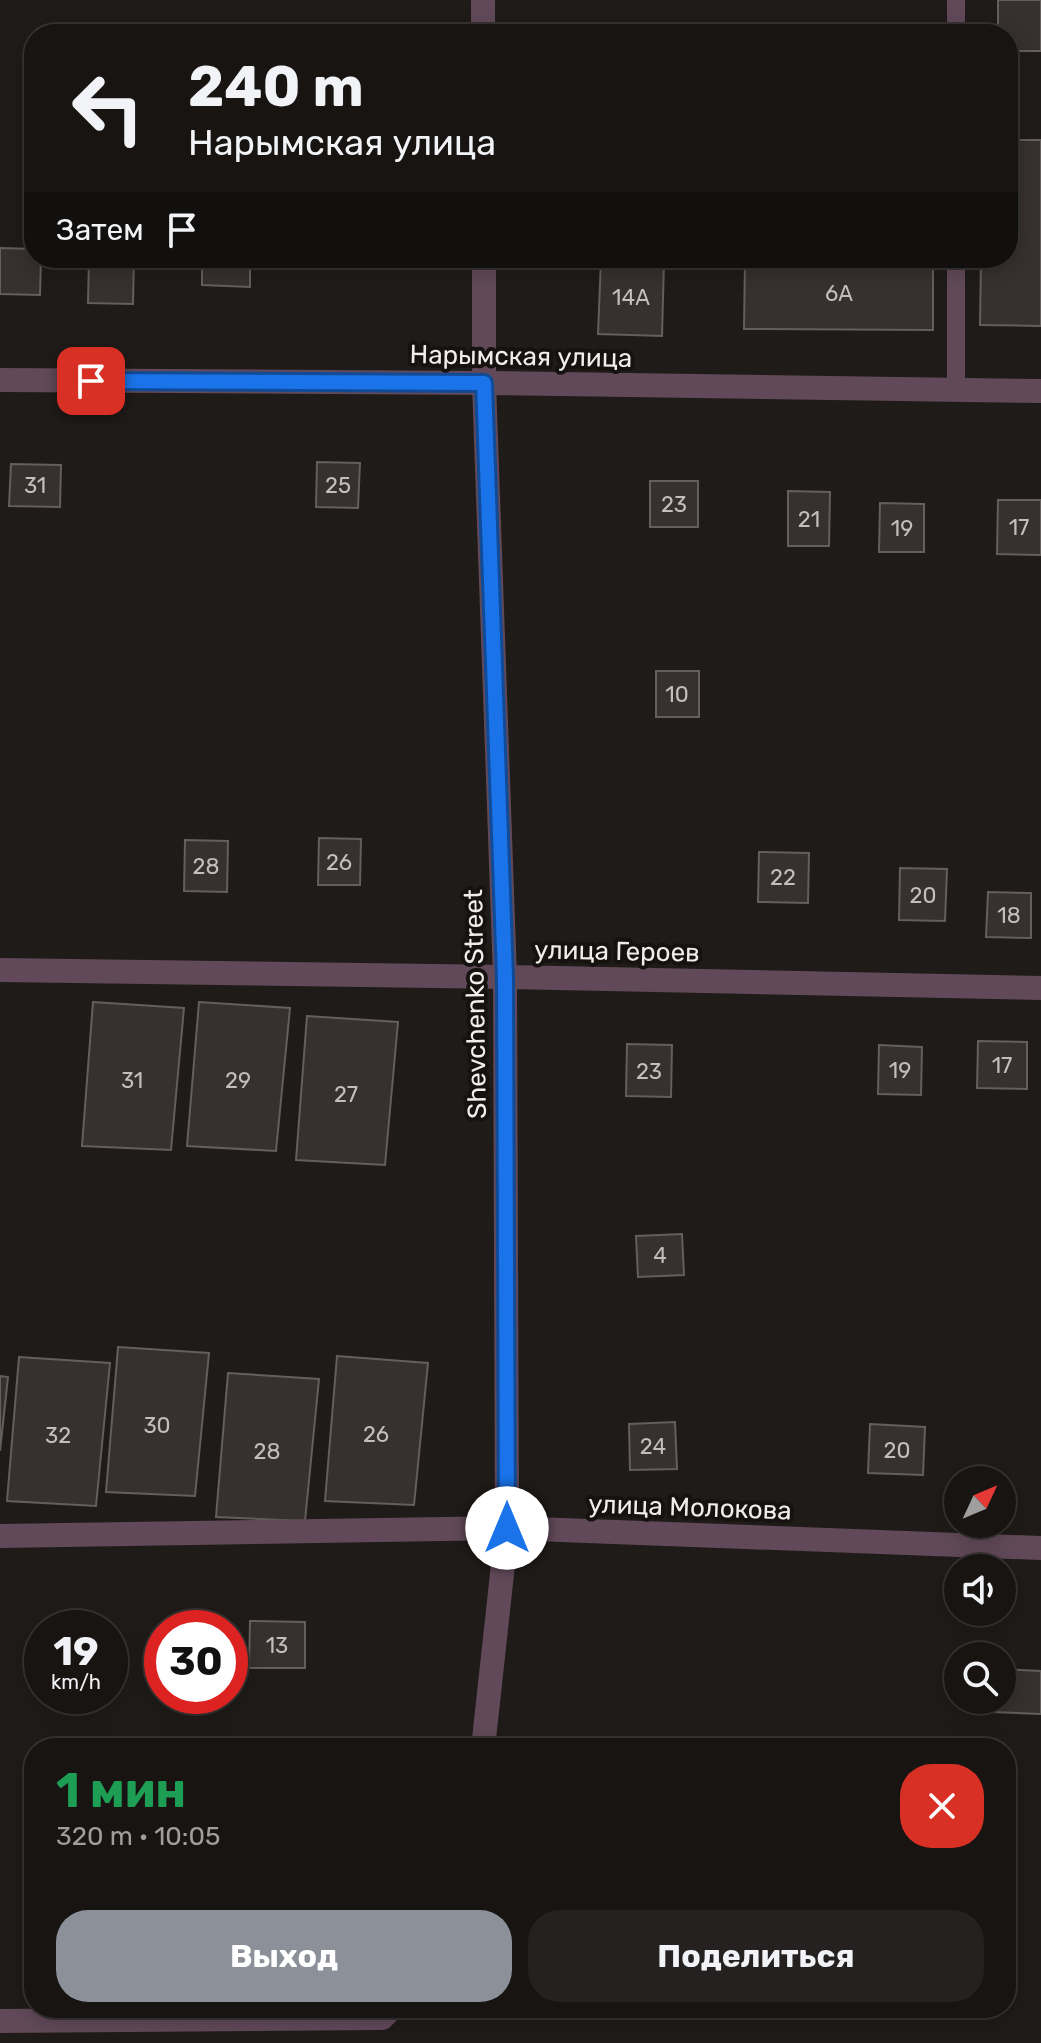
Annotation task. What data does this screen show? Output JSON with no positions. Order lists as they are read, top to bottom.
{
  "streets": {
    "street": [
      "Нарымская улица",
      "улица Героев",
      "Shevchenko Street",
      "улица Молокова"
    ]
  },
  "crossings": [
    ["Нарымская улица", "Shevchenko Street"],
    ["улица Героев", "Shevchenko Street"],
    ["Shevchenko Street", "улица Молокова"]
  ],
  "house_numbers": [
    "6А",
    "14А",
    "31",
    "25",
    "23",
    "21",
    "17",
    "19",
    "10",
    "26",
    "28",
    "22",
    "20",
    "18",
    "17",
    "19",
    "23",
    "31",
    "29",
    "27",
    "4",
    "30",
    "26",
    "32",
    "24",
    "20",
    "28",
    "13"
  ],
  "north": "top right",
  "page": {
    "turn": ["240 m", "Нарымская улица"],
    "then": "Затем",
    "speed": "19 km/h",
    "limit": "30",
    "heading": ["1 мин", "320 m · 10:05"],
    "buttons": ["Выход", "Поделиться"]
  }
}
